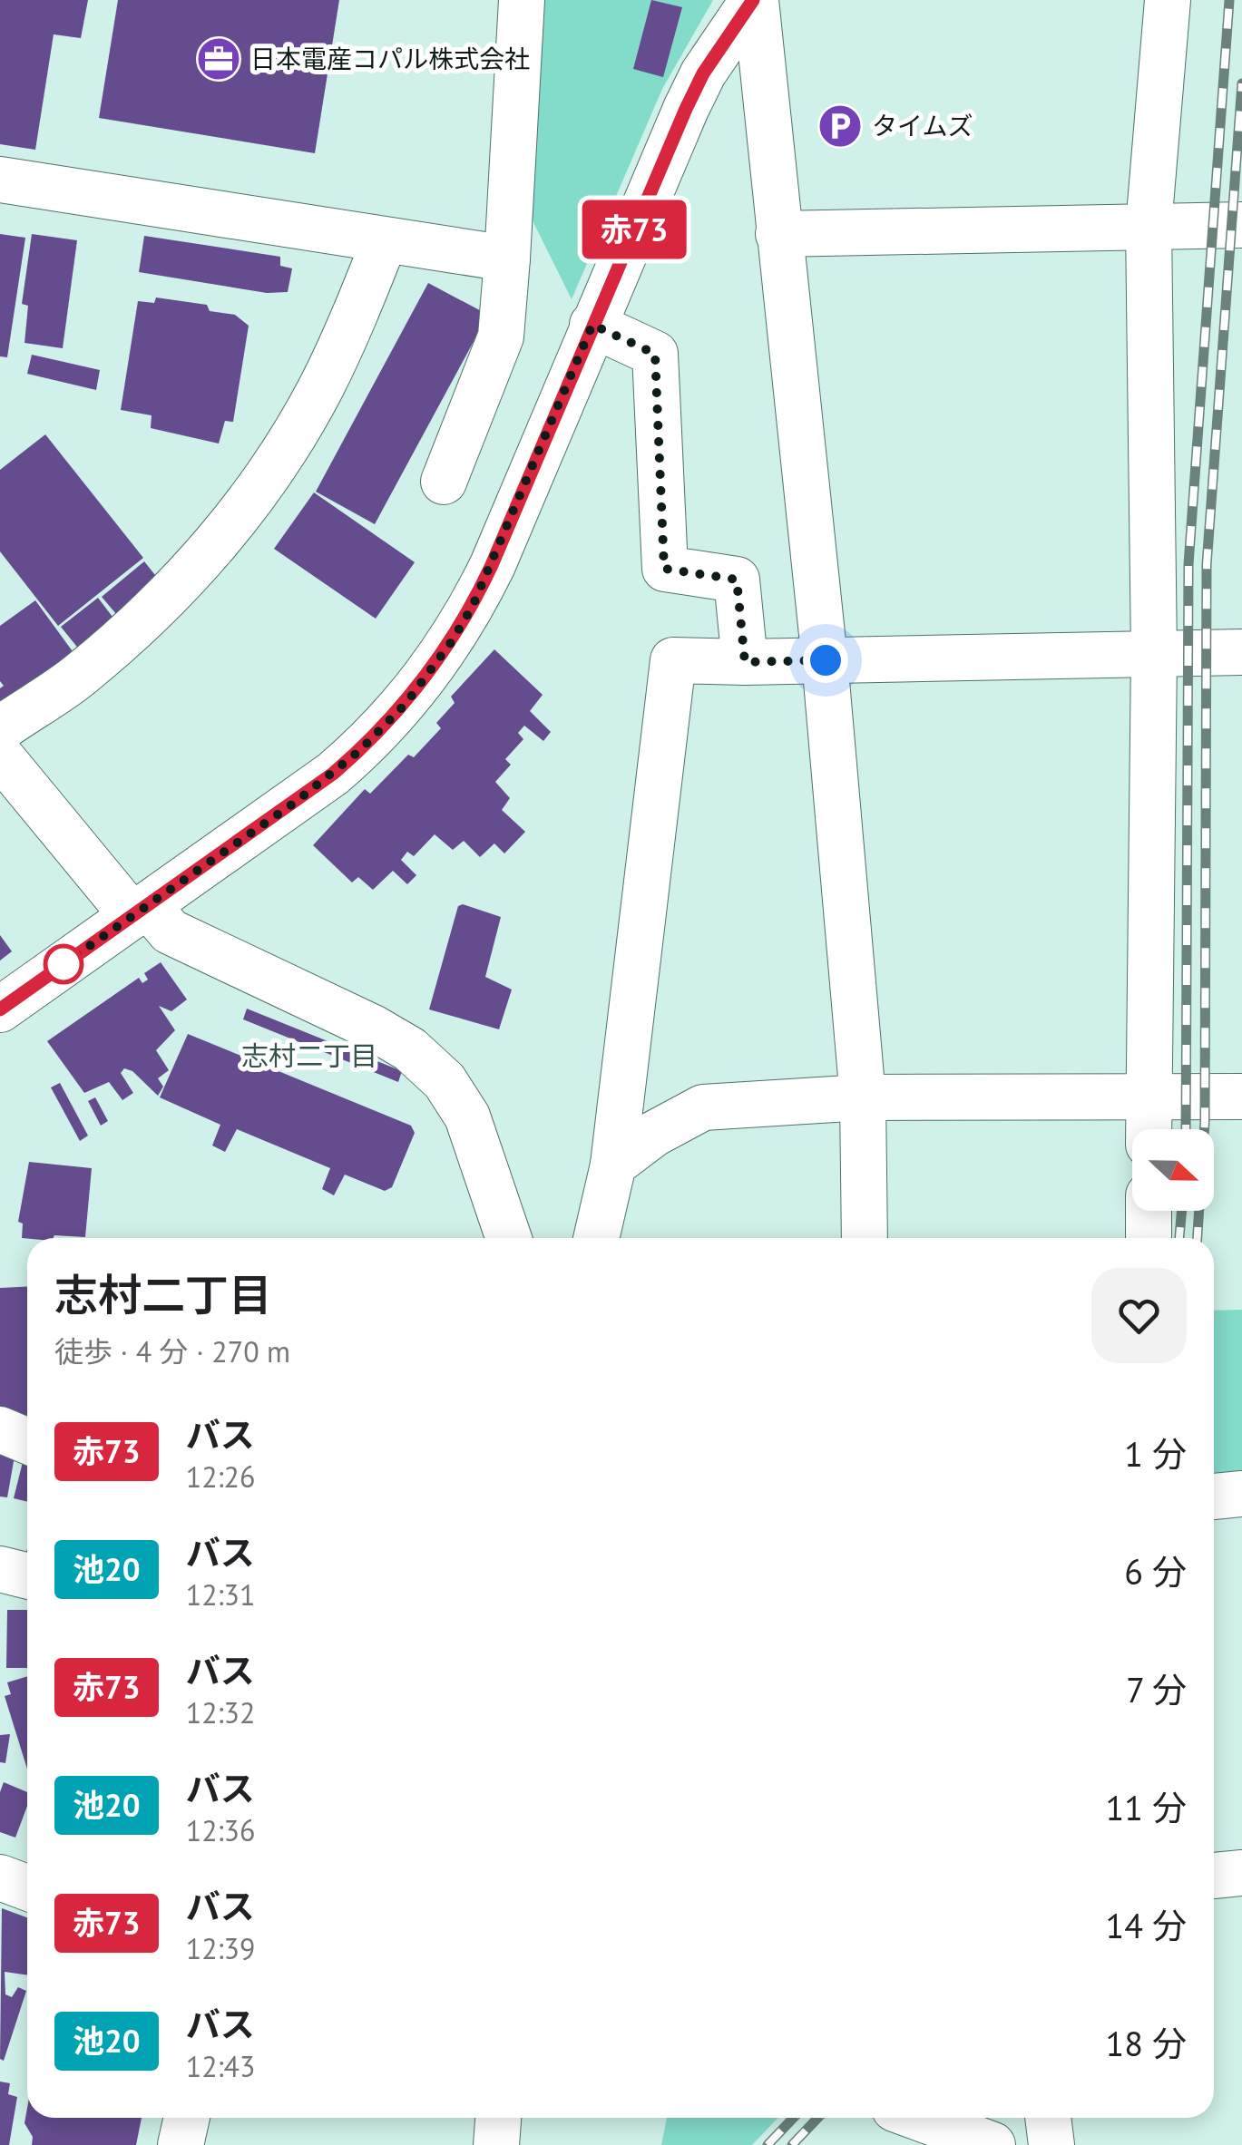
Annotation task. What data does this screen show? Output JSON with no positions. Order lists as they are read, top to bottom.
{
  "districts": ["志村二丁目"],
  "places": {
    "office": ["日本電産コパル株式会社"],
    "parking": ["タイムズ"]
  },
  "lines": ["bus line 赤73"],
  "north": "right",
  "page": {
    "on_map": "赤73",
    "heading": ["志村二丁目", "徒歩 · 4 分 · 270 m"],
    "list": [
      {
        "mark": "赤73",
        "name": "バス",
        "note": "12:26",
        "value": "1 分"
      },
      {
        "mark": "池20",
        "name": "バス",
        "note": "12:31",
        "value": "6 分"
      },
      {
        "mark": "赤73",
        "name": "バス",
        "note": "12:32",
        "value": "7 分"
      },
      {
        "mark": "池20",
        "name": "バス",
        "note": "12:36",
        "value": "11 分"
      },
      {
        "mark": "赤73",
        "name": "バス",
        "note": "12:39",
        "value": "14 分"
      },
      {
        "mark": "池20",
        "name": "バス",
        "note": "12:43",
        "value": "18 分"
      }
    ]
  }
}
